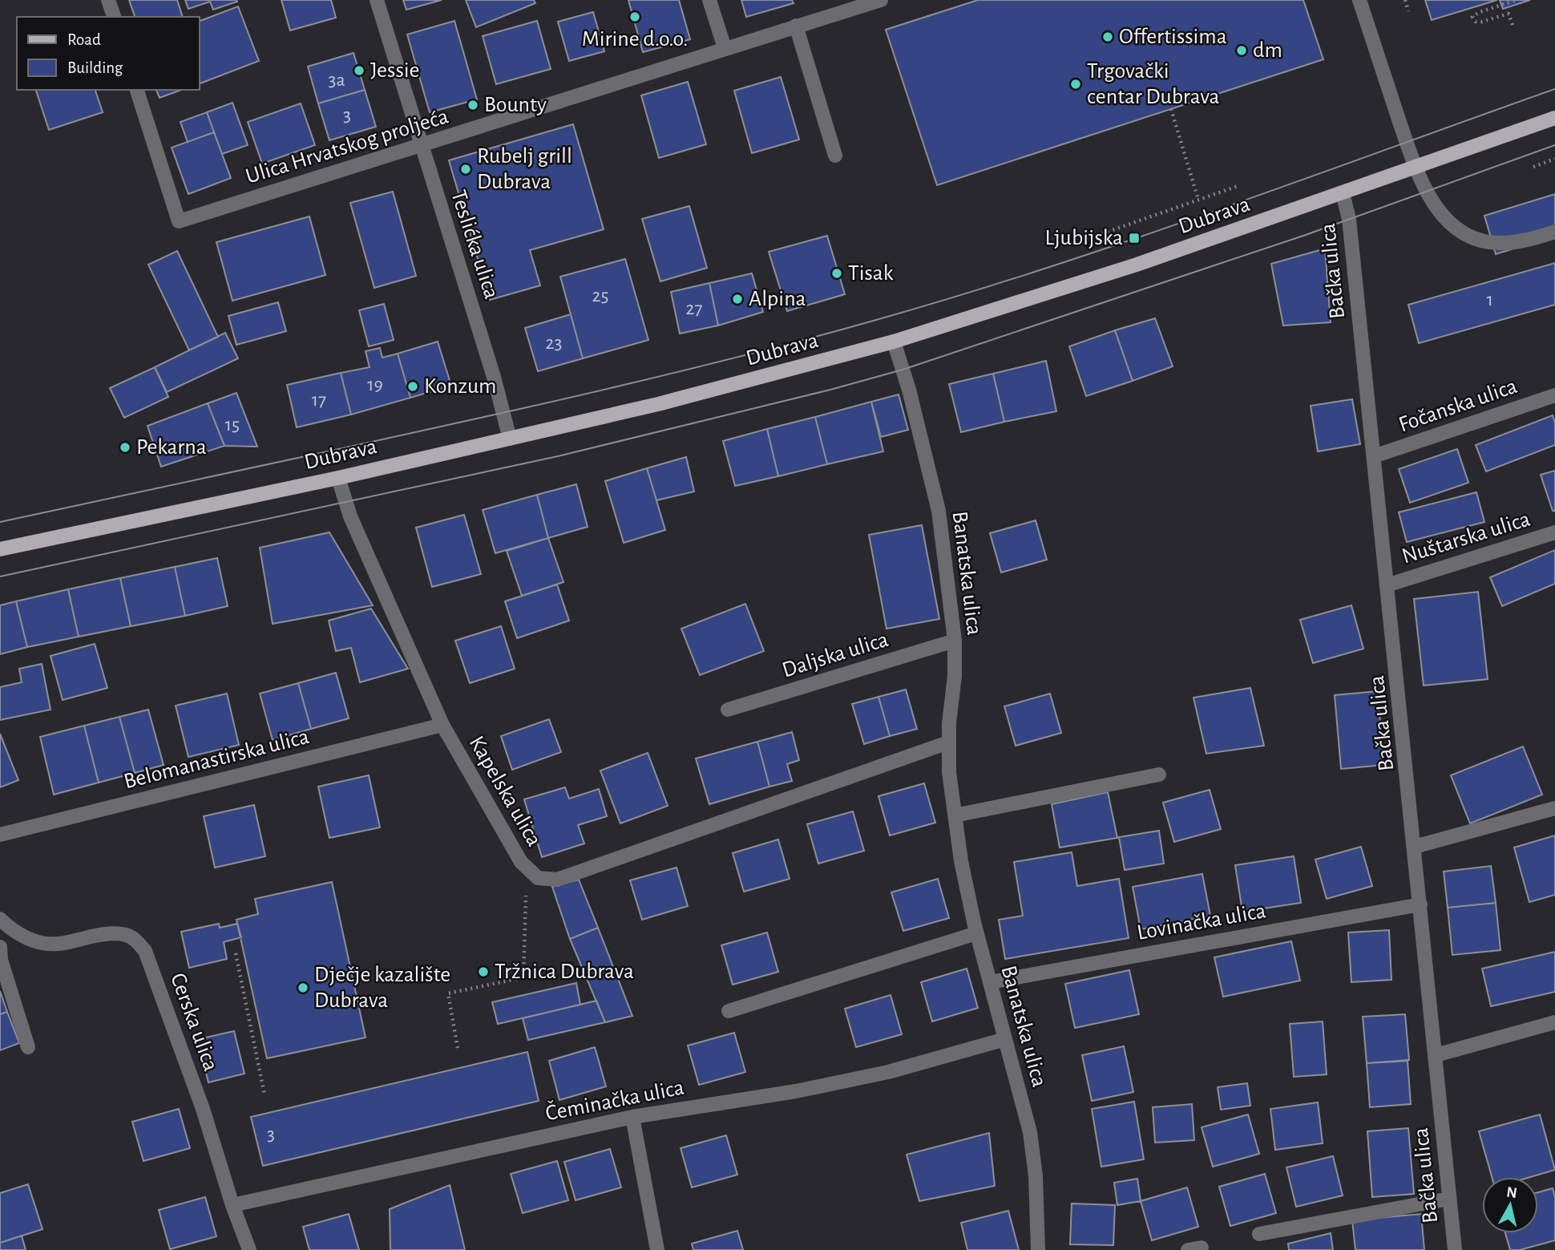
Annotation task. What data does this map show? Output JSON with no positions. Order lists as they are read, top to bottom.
{
  "streets": {
    "main road": ["Dubrava"],
    "street": [
      "Ulica Hrvatskog proljeća",
      "Teslićka ulica",
      "Bačka ulica",
      "Fočanska ulica",
      "Nuštarska ulica",
      "Banatska ulica",
      "Daljska ulica",
      "Belomanastirska ulica",
      "Kapelska ulica",
      "Lovinačka ulica",
      "Cerska ulica",
      "Čeminačka ulica"
    ]
  },
  "crossings": [
    ["Ulica Hrvatskog proljeća", "Teslićka ulica"],
    ["Dubrava", "Teslićka ulica"],
    ["Dubrava", "Bačka ulica"],
    ["Dubrava", "Banatska ulica"],
    ["Dubrava", "Kapelska ulica"],
    ["Bačka ulica", "Fočanska ulica"],
    ["Bačka ulica", "Nuštarska ulica"],
    ["Bačka ulica", "Lovinačka ulica"],
    ["Banatska ulica", "Daljska ulica"],
    ["Banatska ulica", "Kapelska ulica"],
    ["Banatska ulica", "Lovinačka ulica"],
    ["Banatska ulica", "Čeminačka ulica"],
    ["Belomanastirska ulica", "Kapelska ulica"],
    ["Cerska ulica", "Čeminačka ulica"]
  ],
  "places": {
    "other": [
      "Mirine d.o.o.",
      "Offertissima",
      "dm",
      "Jessie",
      "Trgovački centar Dubrava",
      "Bounty",
      "Rubelj grill Dubrava",
      "Tisak",
      "Alpina",
      "Konzum",
      "Pekarna",
      "Tržnica Dubrava",
      "Dječje kazalište Dubrava"
    ],
    "transit": ["Ljubijska"]
  },
  "house_numbers": [
    "3a",
    "3",
    "25",
    "1",
    "27",
    "23",
    "19",
    "17",
    "15",
    "3"
  ],
  "legend": ["Road", "Building"],
  "north": "top"
}
